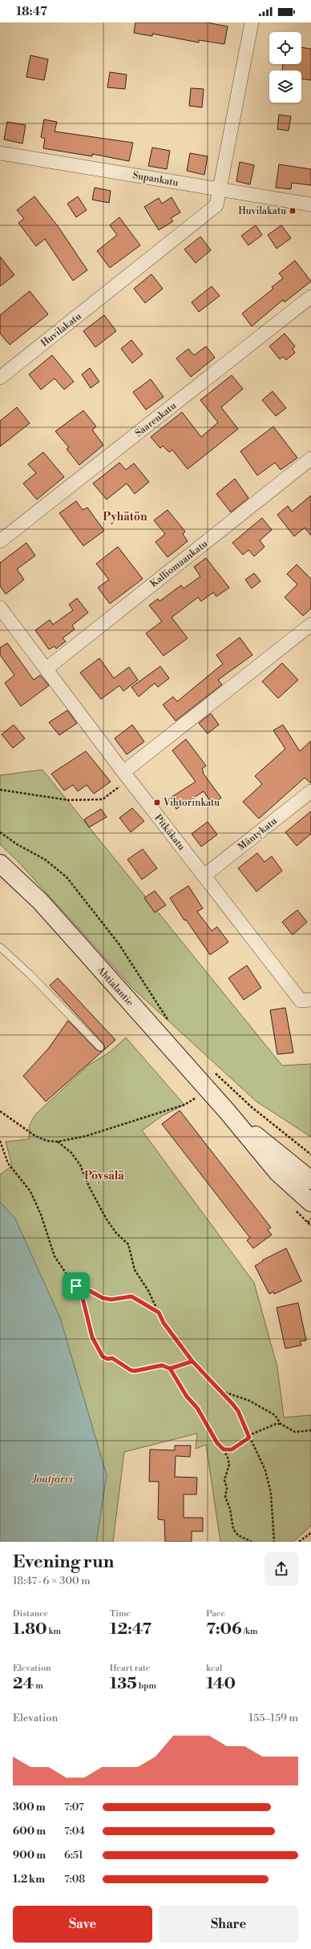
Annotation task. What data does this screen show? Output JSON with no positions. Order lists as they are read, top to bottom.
{
  "streets": {
    "main road": ["Ahtialantie"],
    "street": [
      "Supankatu",
      "Huvilakatu",
      "Saarenkatu",
      "Kalliomaankatu",
      "Pitkäkatu",
      "Mäntykatu"
    ]
  },
  "crossings": [
    ["Supankatu", "Huvilakatu"],
    ["Kalliomaankatu", "Pitkäkatu"],
    ["Pitkäkatu", "Mäntykatu"]
  ],
  "districts": ["Pyhätön", "Pöysälä"],
  "water": ["Joutjärvi"],
  "places": {
    "transit": ["Huvilakatu", "Vihtorinkatu"]
  },
  "page": {
    "status": "18:47",
    "heading": ["Evening run", "18:47 · 6 × 300 m"],
    "stats": [
      ["Distance", "1.80 km"],
      ["Time", "12:47"],
      ["Pace", "7:06 /km"],
      ["Elevation", "24 m"],
      ["Heart rate", "135 bpm"],
      ["kcal", "140"]
    ],
    "chart": ["Elevation", "155–159 m"],
    "list": [
      {
        "name": "300 m",
        "note": "7:07"
      },
      {
        "name": "600 m",
        "note": "7:04"
      },
      {
        "name": "900 m",
        "note": "6:51"
      },
      {
        "name": "1.2 km",
        "note": "7:08"
      }
    ],
    "buttons": ["Save", "Share"]
  }
}
